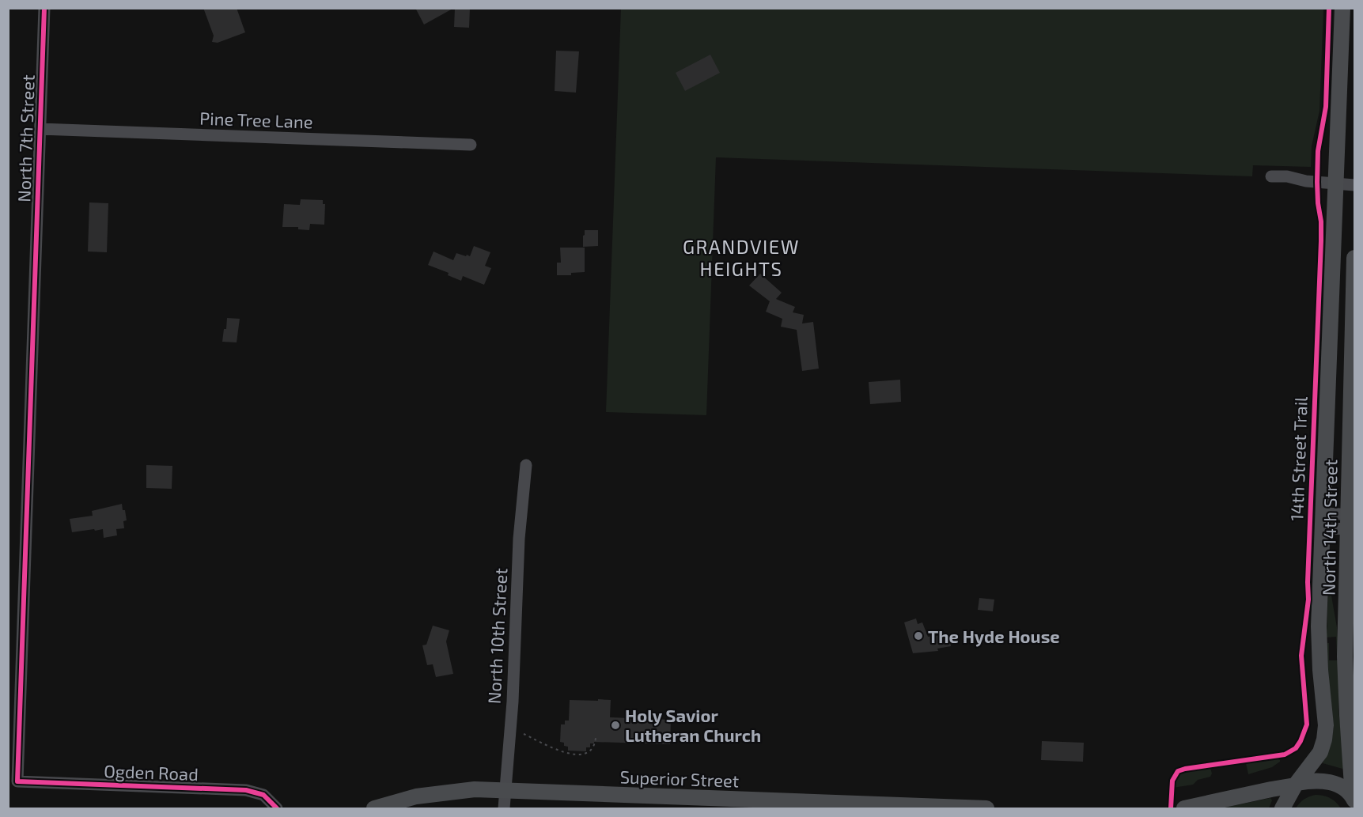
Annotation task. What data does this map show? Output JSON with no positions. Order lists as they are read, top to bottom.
{
  "streets": {
    "main road": ["North 14th Street", "Superior Street"],
    "street": [
      "Pine Tree Lane",
      "North 7th Street",
      "North 10th Street",
      "Ogden Road"
    ],
    "cycle path": ["14th Street Trail"]
  },
  "crossings": [
    ["Pine Tree Lane", "North 7th Street"],
    ["North 7th Street", "Ogden Road"],
    ["North 10th Street", "Superior Street"]
  ],
  "districts": ["GRANDVIEW HEIGHTS"],
  "places": ["The Hyde House", "Holy Savior Lutheran Church"]
}
